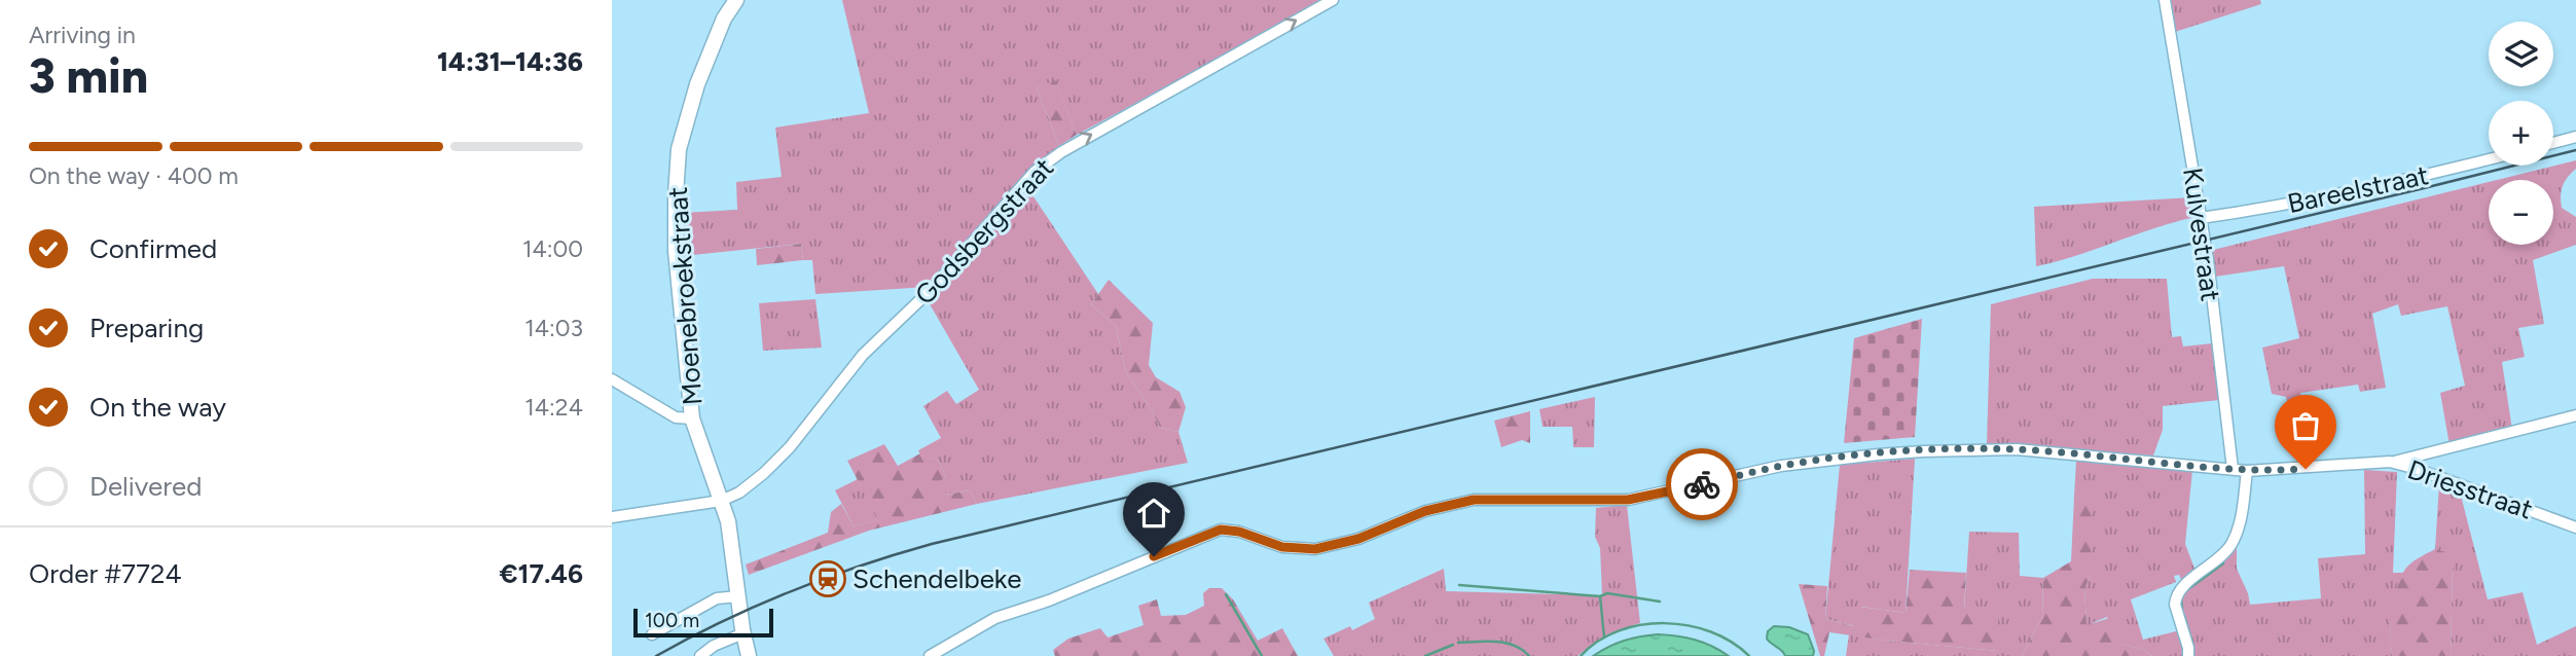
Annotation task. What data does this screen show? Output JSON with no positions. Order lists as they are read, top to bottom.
{
  "streets": {
    "street": [
      "Bareelstraat",
      "Godsbergstraat",
      "Kulvestraat",
      "Moenebroekstraat",
      "Driesstraat"
    ]
  },
  "crossings": [
    ["Bareelstraat", "Kulvestraat"],
    ["Godsbergstraat", "Moenebroekstraat"],
    ["Kulvestraat", "Driesstraat"]
  ],
  "one_way": ["Godsbergstraat"],
  "places": {
    "station": ["Schendelbeke"]
  },
  "scale_bar": "100 m",
  "page": {
    "heading": ["3 min", "Arriving in", "14:31–14:36"],
    "panel": ["Order #7724", "€17.46"],
    "map_buttons": ["+", "−"],
    "bar": "On the way · 400 m",
    "list": [
      ["Confirmed", "14:00"],
      ["Preparing", "14:03"],
      ["On the way", "14:24"],
      "Delivered"
    ],
    "scale": "100 m"
  }
}
